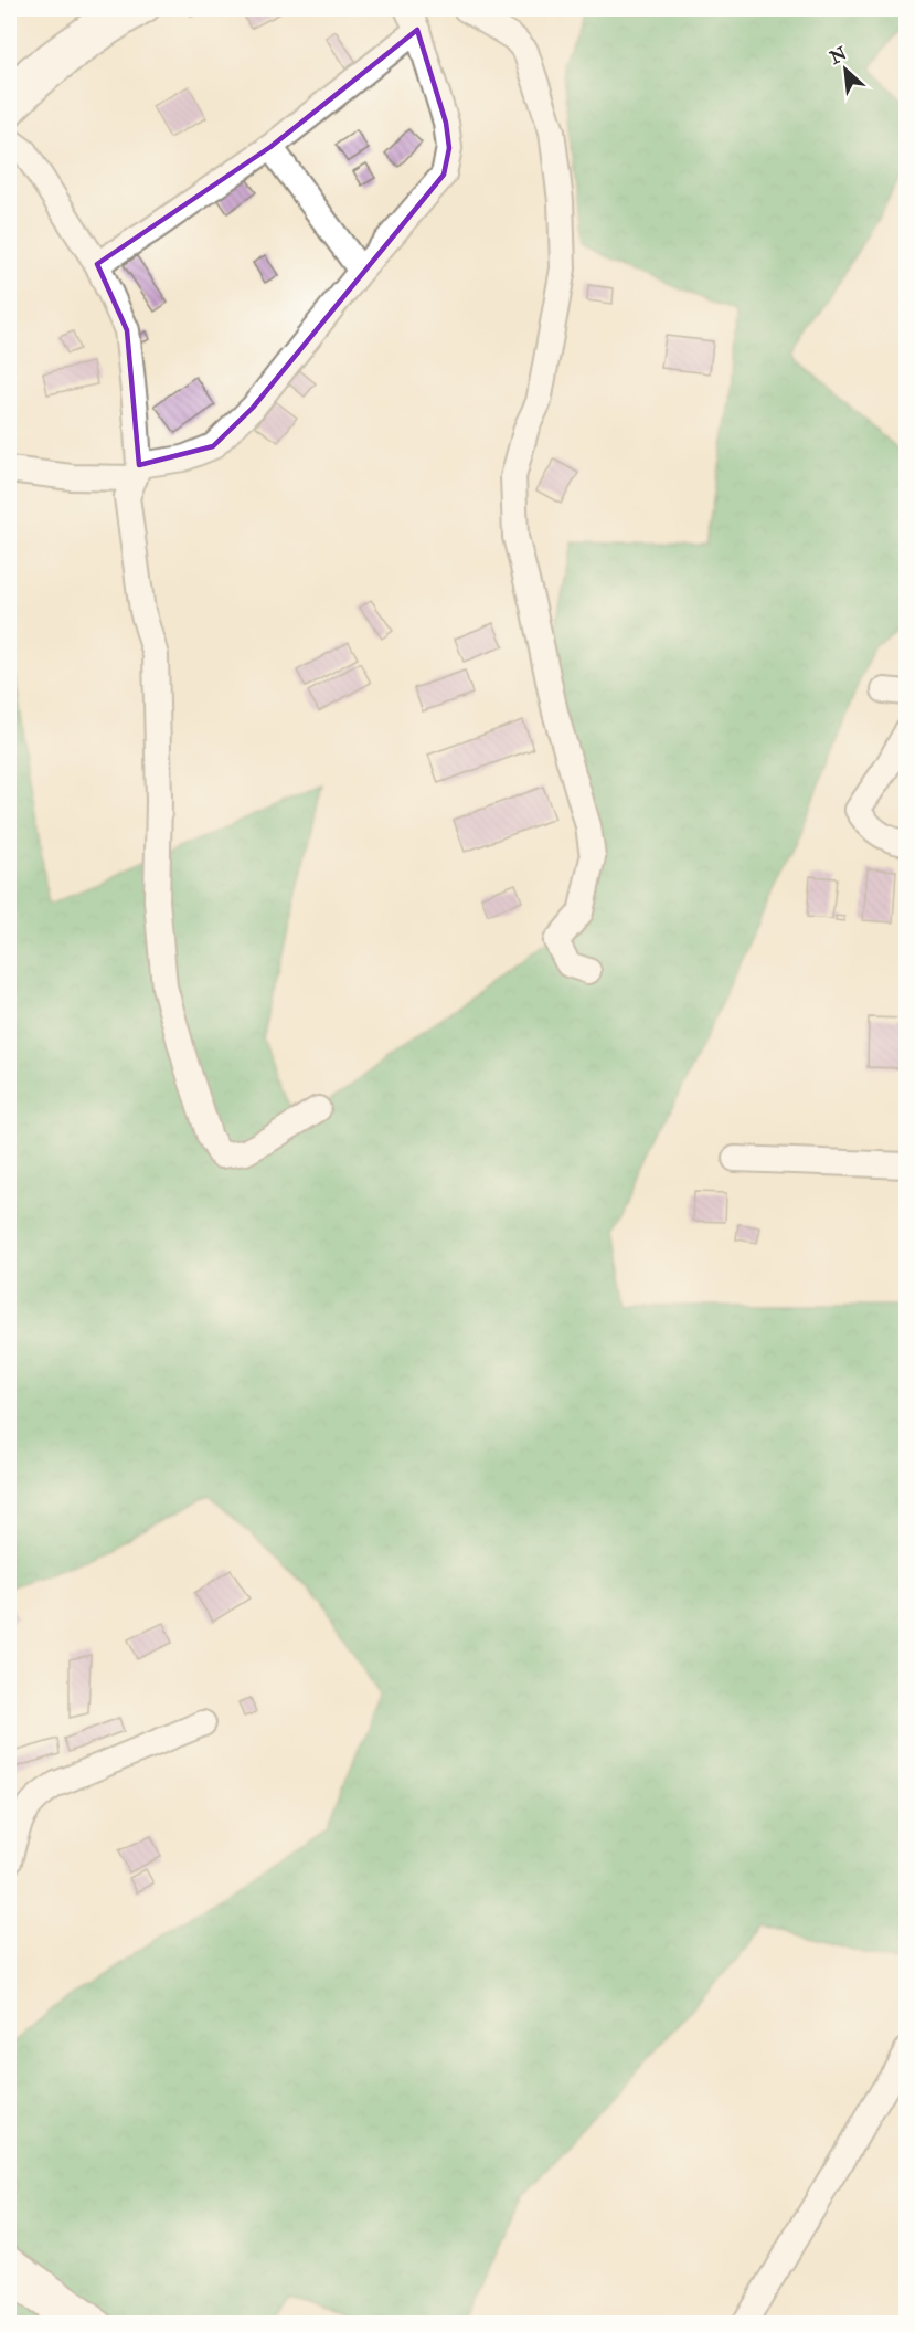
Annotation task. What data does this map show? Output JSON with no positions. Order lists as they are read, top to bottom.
{
  "north": "top left"
}
